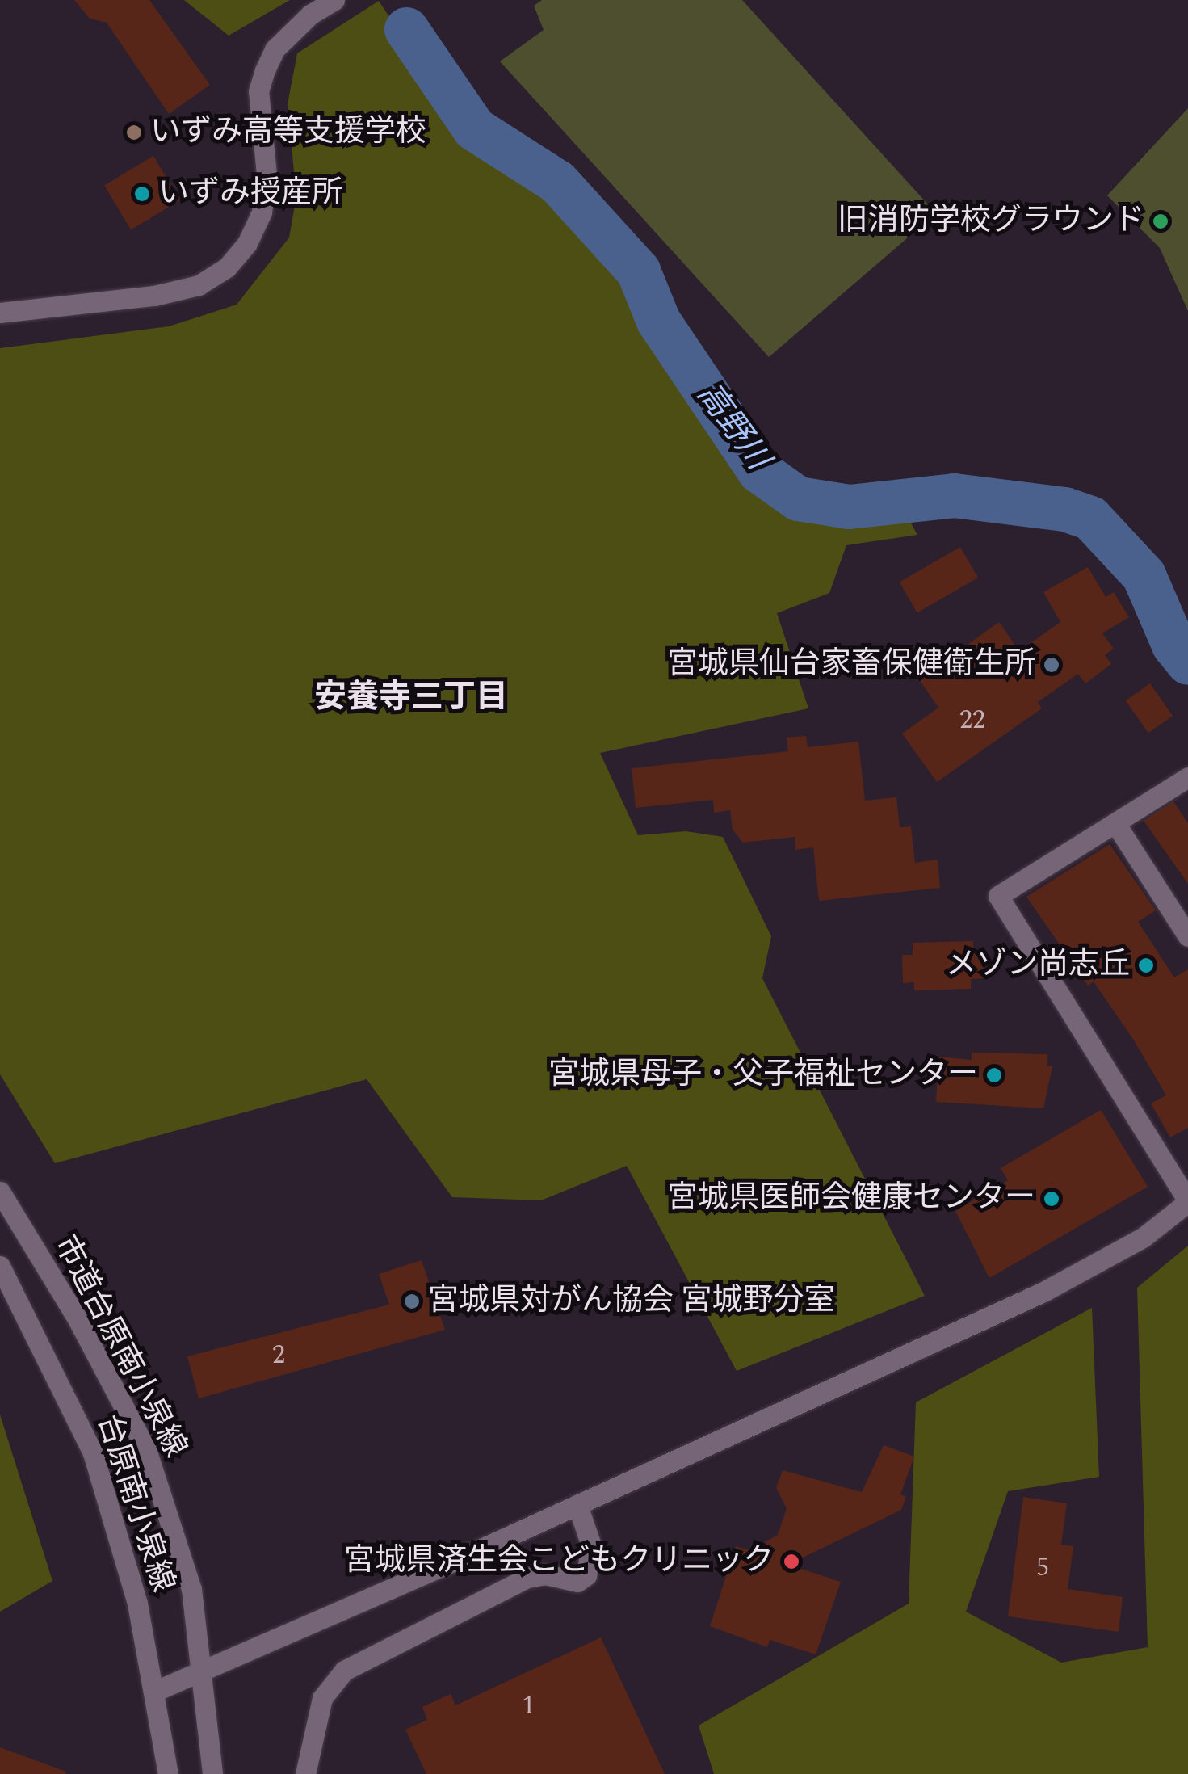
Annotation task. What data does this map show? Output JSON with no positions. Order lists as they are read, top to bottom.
{
  "streets": {
    "street": ["市道台原南小泉線", "台原南小泉線"]
  },
  "districts": ["安養寺三丁目"],
  "water": ["高野川"],
  "places": [
    "いずみ高等支援学校",
    "いずみ授産所",
    "旧消防学校グラウンド",
    "宮城県仙台家畜保健衛生所",
    "メゾン尚志丘",
    "宮城県母子・父子福祉センター",
    "宮城県医師会健康センター",
    "宮城県対がん協会 宮城野分室",
    "宮城県済生会こどもクリニック"
  ],
  "house_numbers": [
    "22",
    "2",
    "5",
    "1"
  ]
}
